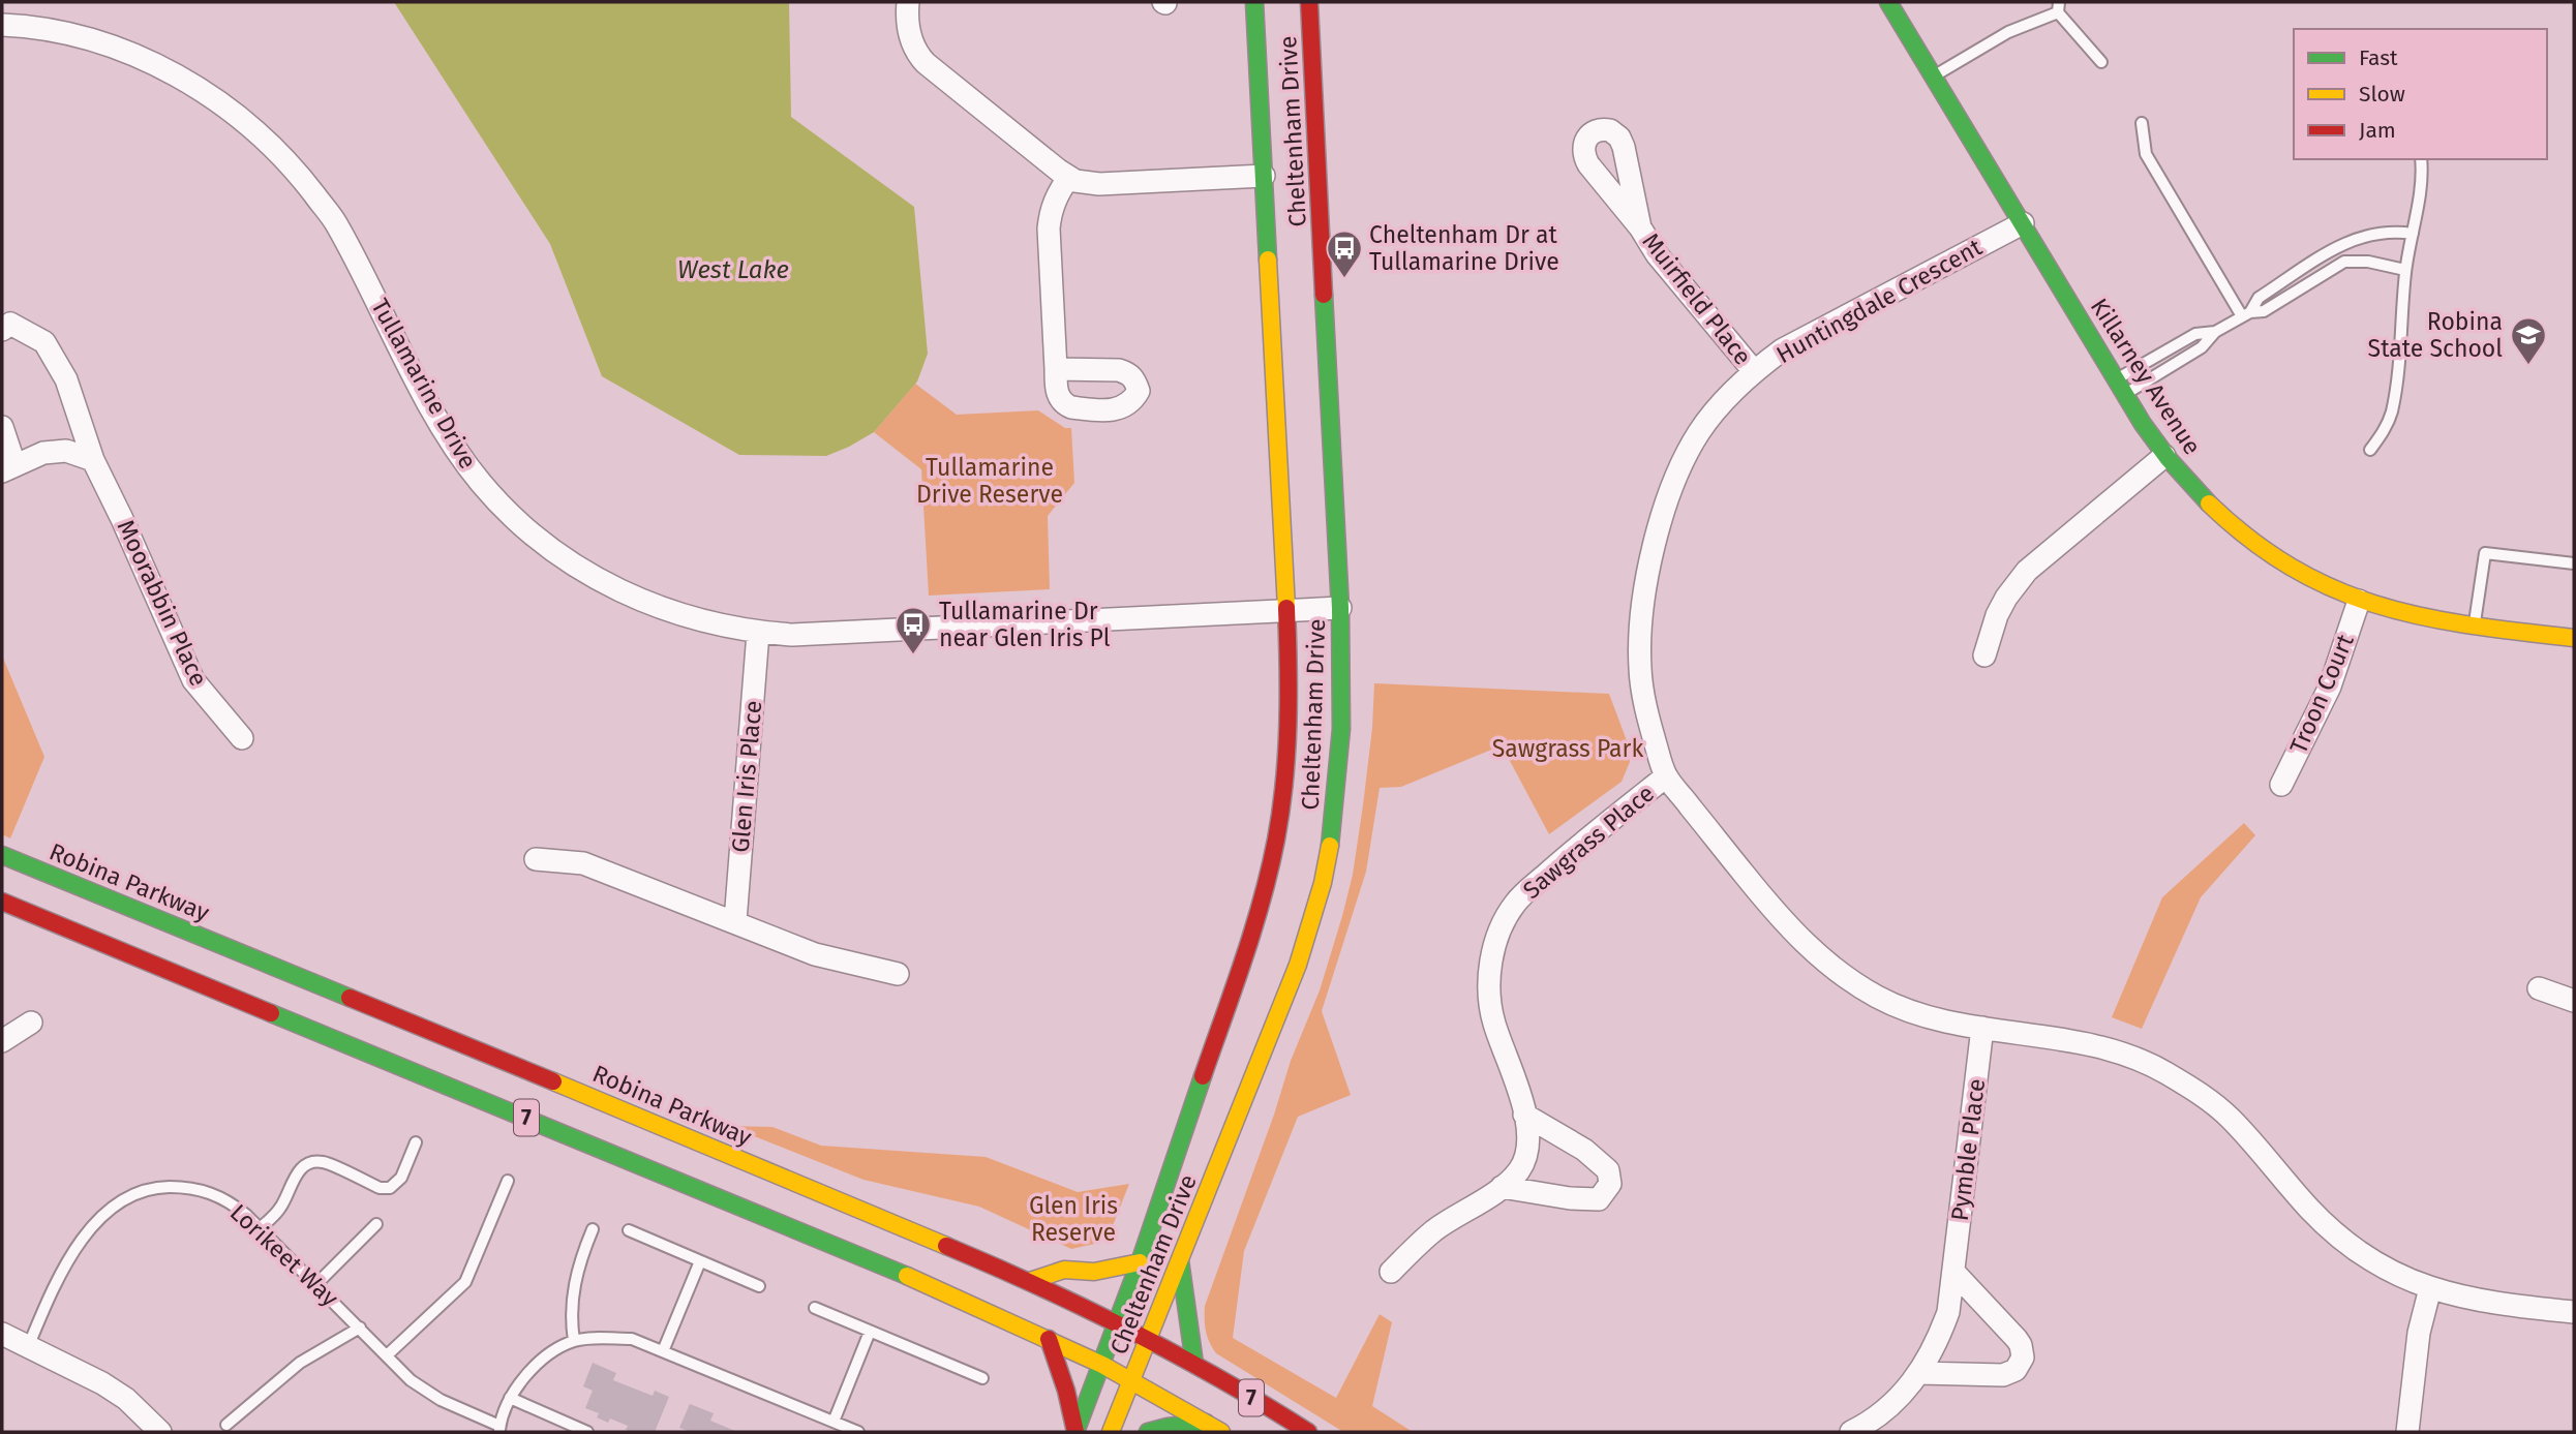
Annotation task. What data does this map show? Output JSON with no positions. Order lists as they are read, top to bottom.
{
  "streets": {
    "main road": [
      "Cheltenham Drive",
      "Killarney Avenue",
      "Robina Parkway",
      "7"
    ],
    "street": [
      "Muirfield Place",
      "Huntingdale Crescent",
      "Tullamarine Drive",
      "Moorabbin Place",
      "Troon Court",
      "Glen Iris Place",
      "Sawgrass Place",
      "Pymble Place"
    ],
    "lane": ["Lorikeet Way"]
  },
  "crossings": [
    ["Cheltenham Drive", "Tullamarine Drive"],
    ["Cheltenham Drive", "Robina Parkway"],
    ["Cheltenham Drive", "7"],
    ["Muirfield Place", "Huntingdale Crescent"],
    ["Huntingdale Crescent", "Killarney Avenue"],
    ["Huntingdale Crescent", "Sawgrass Place"],
    ["Huntingdale Crescent", "Pymble Place"],
    ["Killarney Avenue", "Troon Court"],
    ["Tullamarine Drive", "Glen Iris Place"]
  ],
  "water": ["West Lake"],
  "parks": ["Tullamarine Drive Reserve", "Sawgrass Park", "Glen Iris Reserve"],
  "places": {
    "bus stop": ["Cheltenham Dr at Tullamarine Drive", "Tullamarine Dr near Glen Iris Pl"],
    "school or university": ["Robina State School"]
  },
  "legend": ["Fast", "Slow", "Jam"]
}
